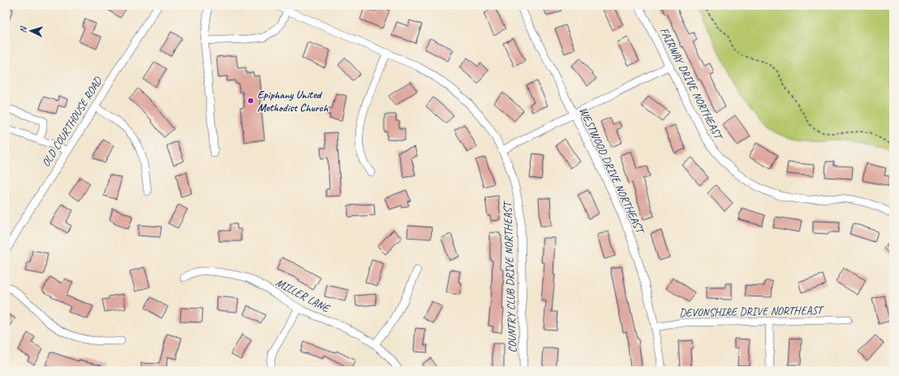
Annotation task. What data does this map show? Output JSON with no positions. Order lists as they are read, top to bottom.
{
  "streets": {
    "street": [
      "FAIRWAY DRIVE NORTHEAST",
      "OLD COURTHOUSE ROAD",
      "WESTWOOD DRIVE NORTHEAST",
      "COUNTRY CLUB DRIVE NORTHEAST",
      "MILLER LANE",
      "DEVONSHIRE DRIVE NORTHEAST"
    ]
  },
  "crossings": [
    ["WESTWOOD DRIVE NORTHEAST", "DEVONSHIRE DRIVE NORTHEAST"]
  ],
  "places": ["Epiphany United Methodist Church"],
  "north": "left"
}
